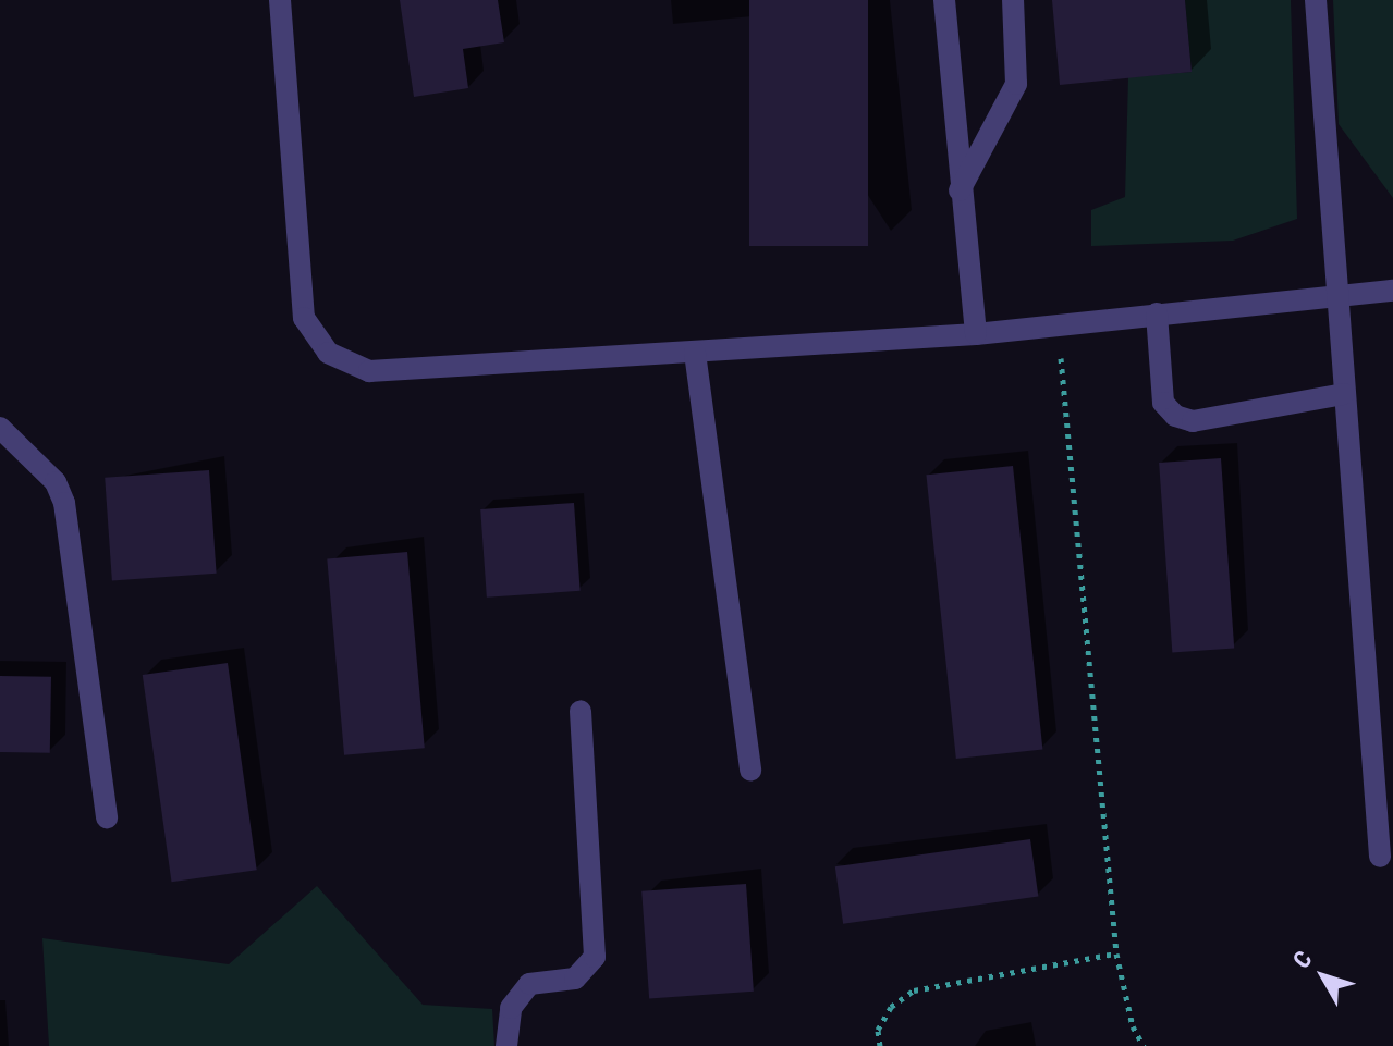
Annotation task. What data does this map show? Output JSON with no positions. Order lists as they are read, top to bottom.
{
  "north": "top left"
}
